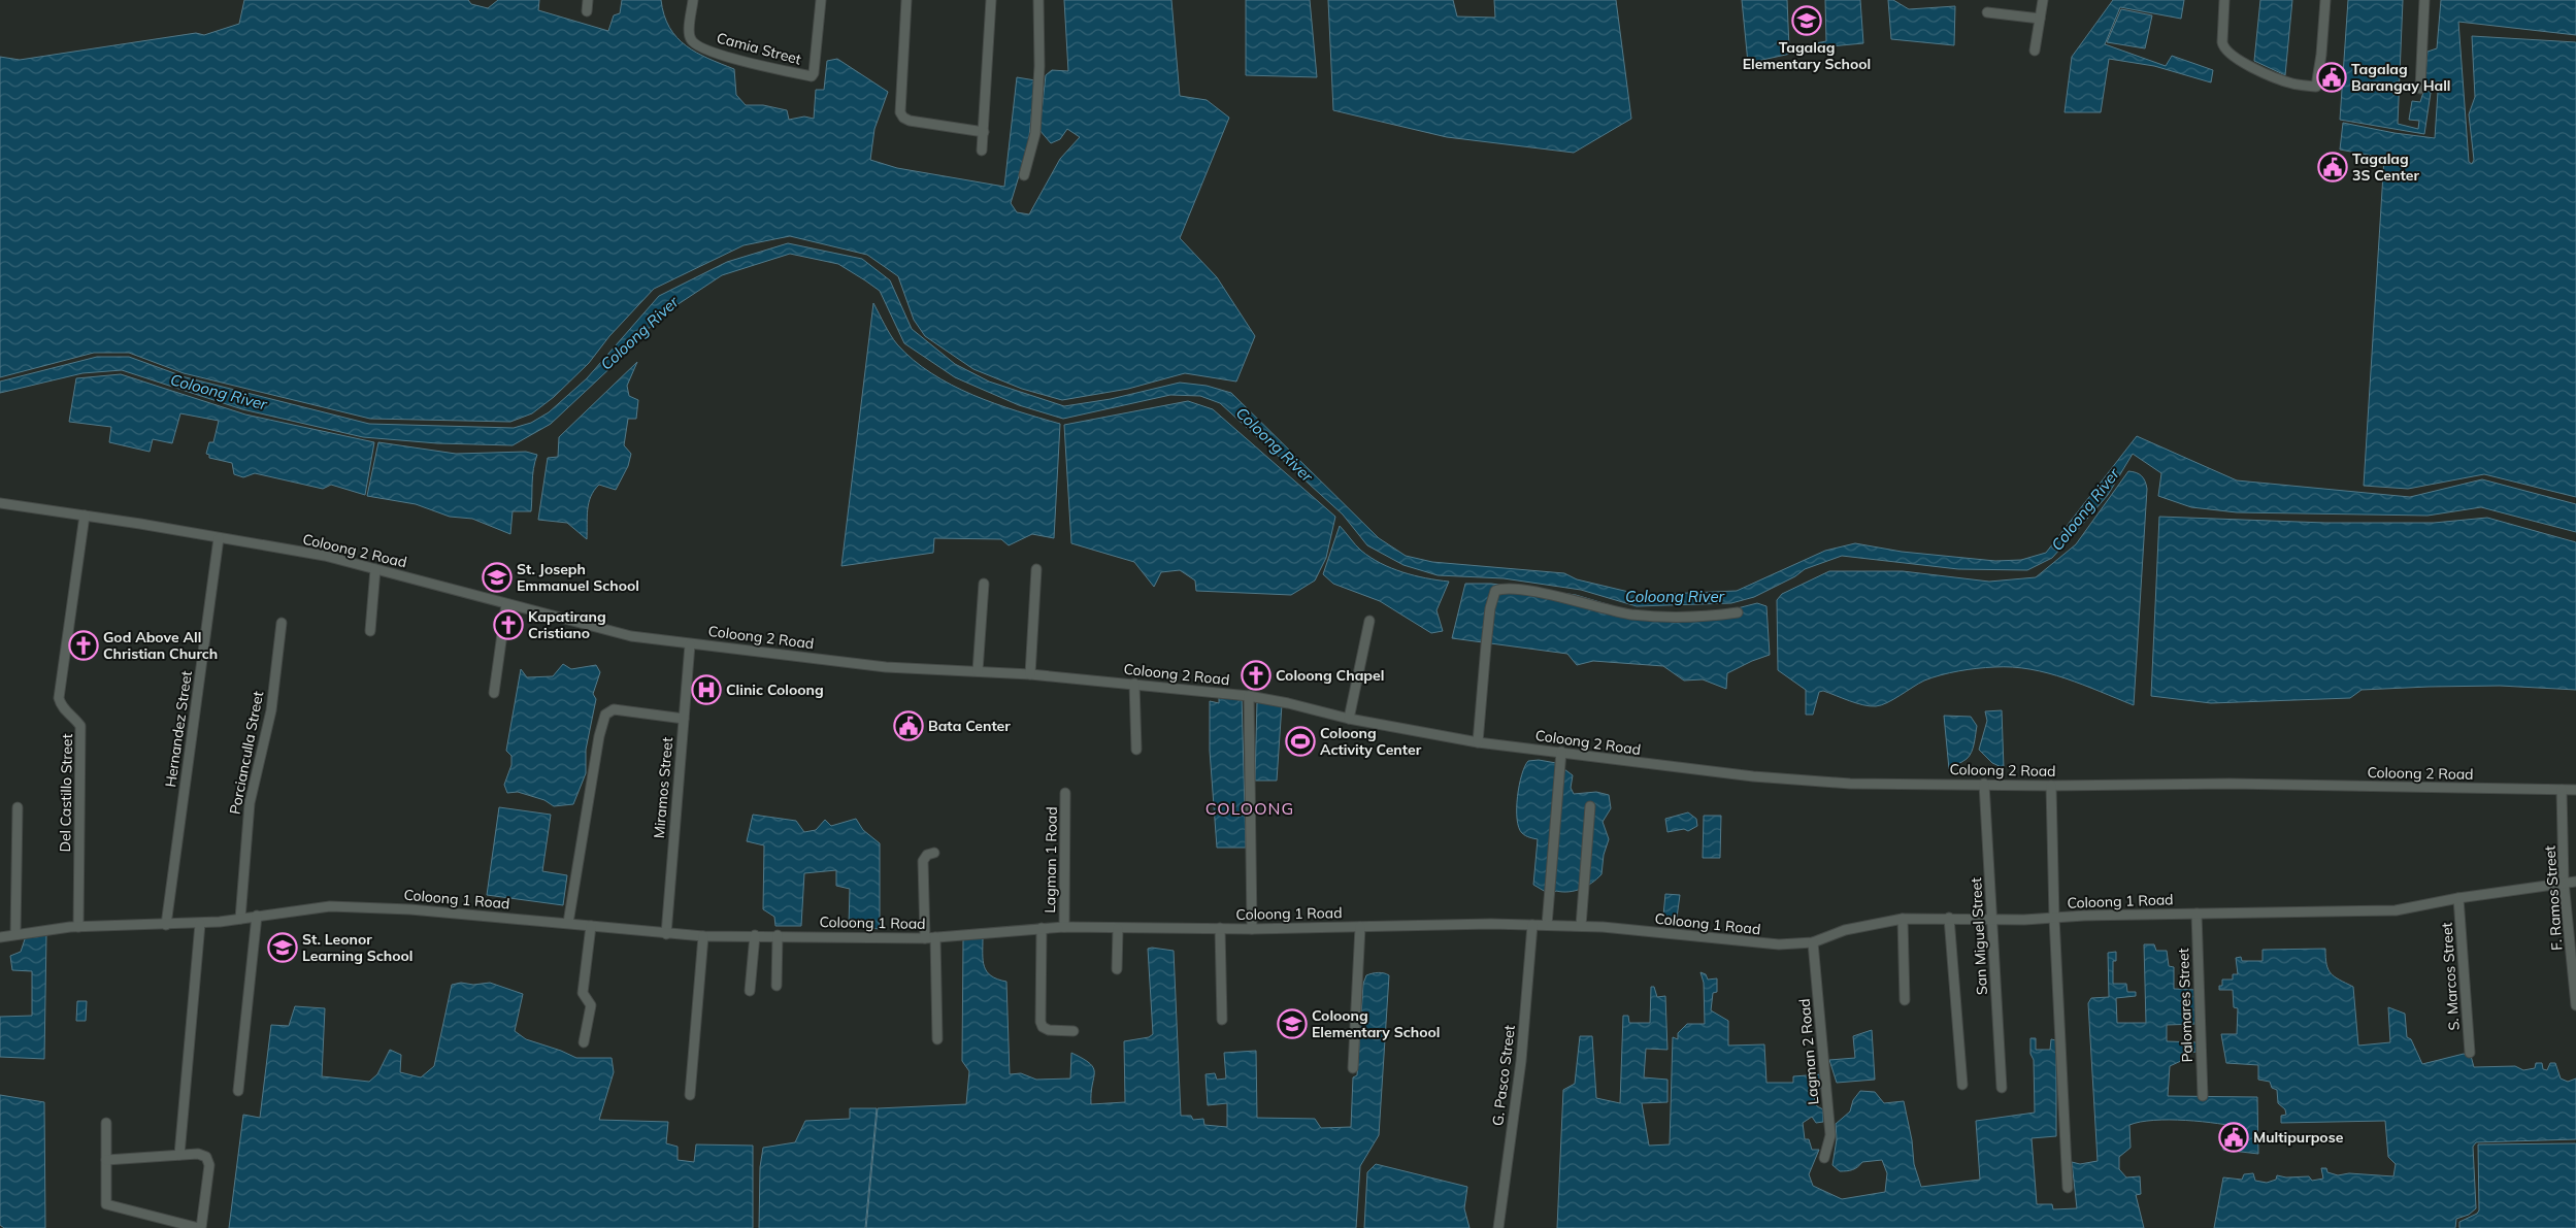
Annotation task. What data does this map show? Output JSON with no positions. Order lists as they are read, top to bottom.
{
  "streets": {
    "street": [
      "Camia Street",
      "Coloong 2 Road",
      "Hernandez Street",
      "Porcianculla Street",
      "Miramos Street",
      "Del Castillo Street",
      "Lagman 1 Road",
      "F. Ramos Street",
      "Coloong 1 Road",
      "San Miguel Street",
      "S. Marcos Street",
      "Palomares Street",
      "Lagman 2 Road",
      "G. Pasco Street"
    ]
  },
  "crossings": [
    ["Coloong 2 Road", "Hernandez Street"],
    ["Coloong 2 Road", "Miramos Street"],
    ["Coloong 2 Road", "Del Castillo Street"],
    ["Coloong 2 Road", "F. Ramos Street"],
    ["Coloong 2 Road", "San Miguel Street"],
    ["Hernandez Street", "Coloong 1 Road"],
    ["Porcianculla Street", "Coloong 1 Road"],
    ["Miramos Street", "Coloong 1 Road"],
    ["Del Castillo Street", "Coloong 1 Road"],
    ["Lagman 1 Road", "Coloong 1 Road"],
    ["F. Ramos Street", "Coloong 1 Road"],
    ["Coloong 1 Road", "San Miguel Street"],
    ["Coloong 1 Road", "S. Marcos Street"],
    ["Coloong 1 Road", "Palomares Street"],
    ["Coloong 1 Road", "Lagman 2 Road"],
    ["Coloong 1 Road", "G. Pasco Street"]
  ],
  "districts": ["COLOONG"],
  "water": ["Coloong River"],
  "places": {
    "school or university": [
      "Tagalag Elementary School",
      "St. Joseph Emmanuel School",
      "St. Leonor Learning School",
      "Coloong Elementary School"
    ],
    "public building": [
      "Tagalag Barangay Hall",
      "Tagalag 3S Center",
      "Bata Center",
      "Multipurpose"
    ],
    "church": ["Kapatirang Cristiano", "God Above All Christian Church", "Coloong Chapel"],
    "hospital": ["Clinic Coloong"],
    "sports": ["Coloong Activity Center"]
  }
}
